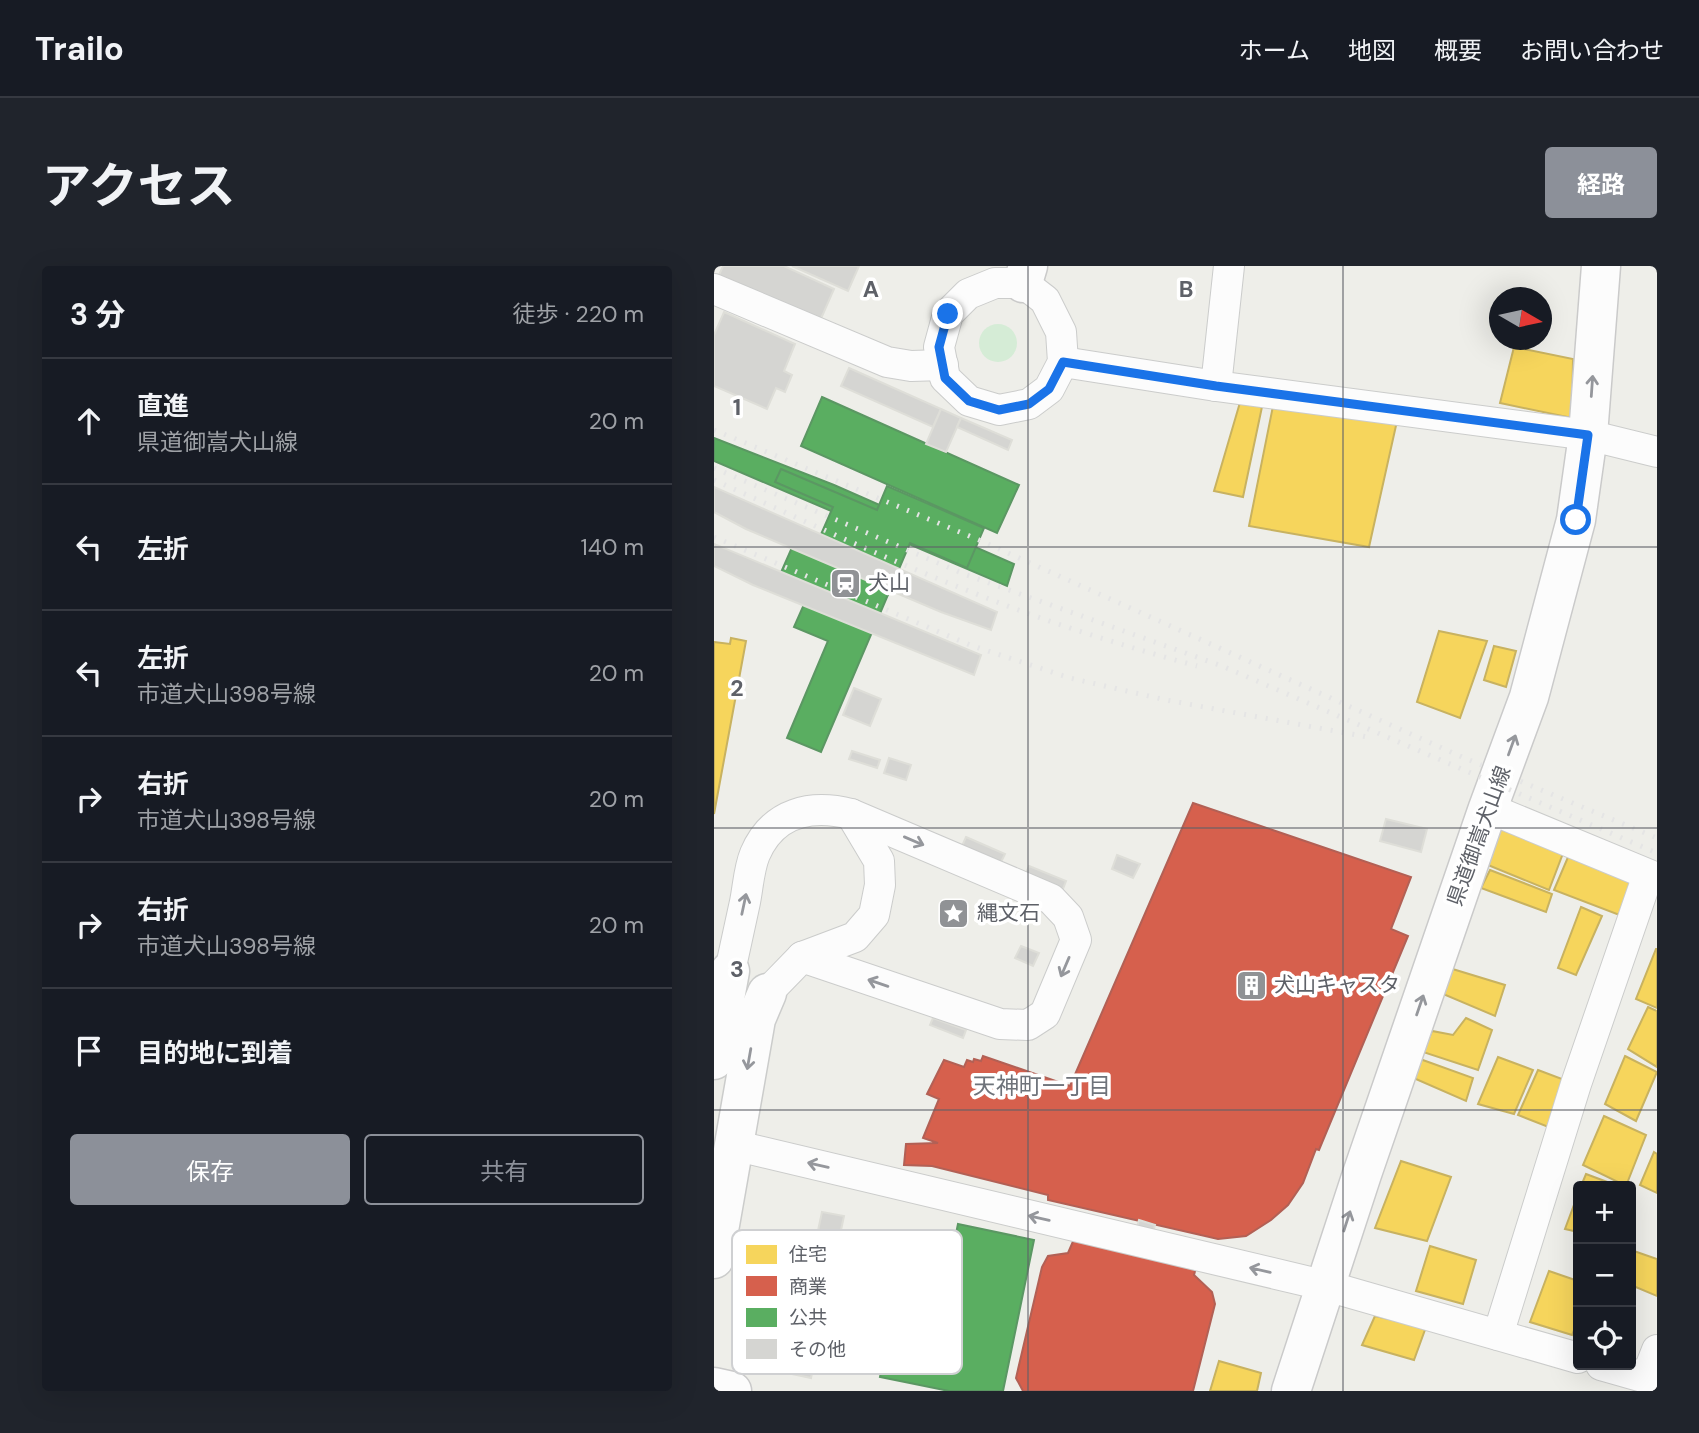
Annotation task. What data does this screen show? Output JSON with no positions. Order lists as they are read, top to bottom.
{
  "streets": {
    "main road": ["県道御嵩犬山線"]
  },
  "one_way": ["県道御嵩犬山線"],
  "districts": ["天神町一丁目"],
  "places": {
    "station": ["犬山"],
    "place": ["縄文石"],
    "building": ["犬山キャスタ"]
  },
  "legend": [
    "住宅",
    "商業",
    "公共",
    "その他"
  ],
  "north": "right",
  "page": {
    "header": "Trailo",
    "nav": [
      "ホーム",
      "地図",
      "概要",
      "お問い合わせ"
    ],
    "title": "アクセス",
    "buttons": [
      "経路",
      ["保存", "共有"]
    ],
    "heading": ["3 分", "徒歩 · 220 m"],
    "list": [
      ["直進", "県道御嵩犬山線", "20 m"],
      ["左折", "140 m"],
      ["左折", "市道犬山398号線", "20 m"],
      ["右折", "市道犬山398号線", "20 m"],
      ["右折", "市道犬山398号線", "20 m"],
      "目的地に到着"
    ],
    "map_buttons": ["+", "−"]
  },
  "grid": {
    "columns": ["A", "B"],
    "rows": ["1", "2", "3"]
  }
}
